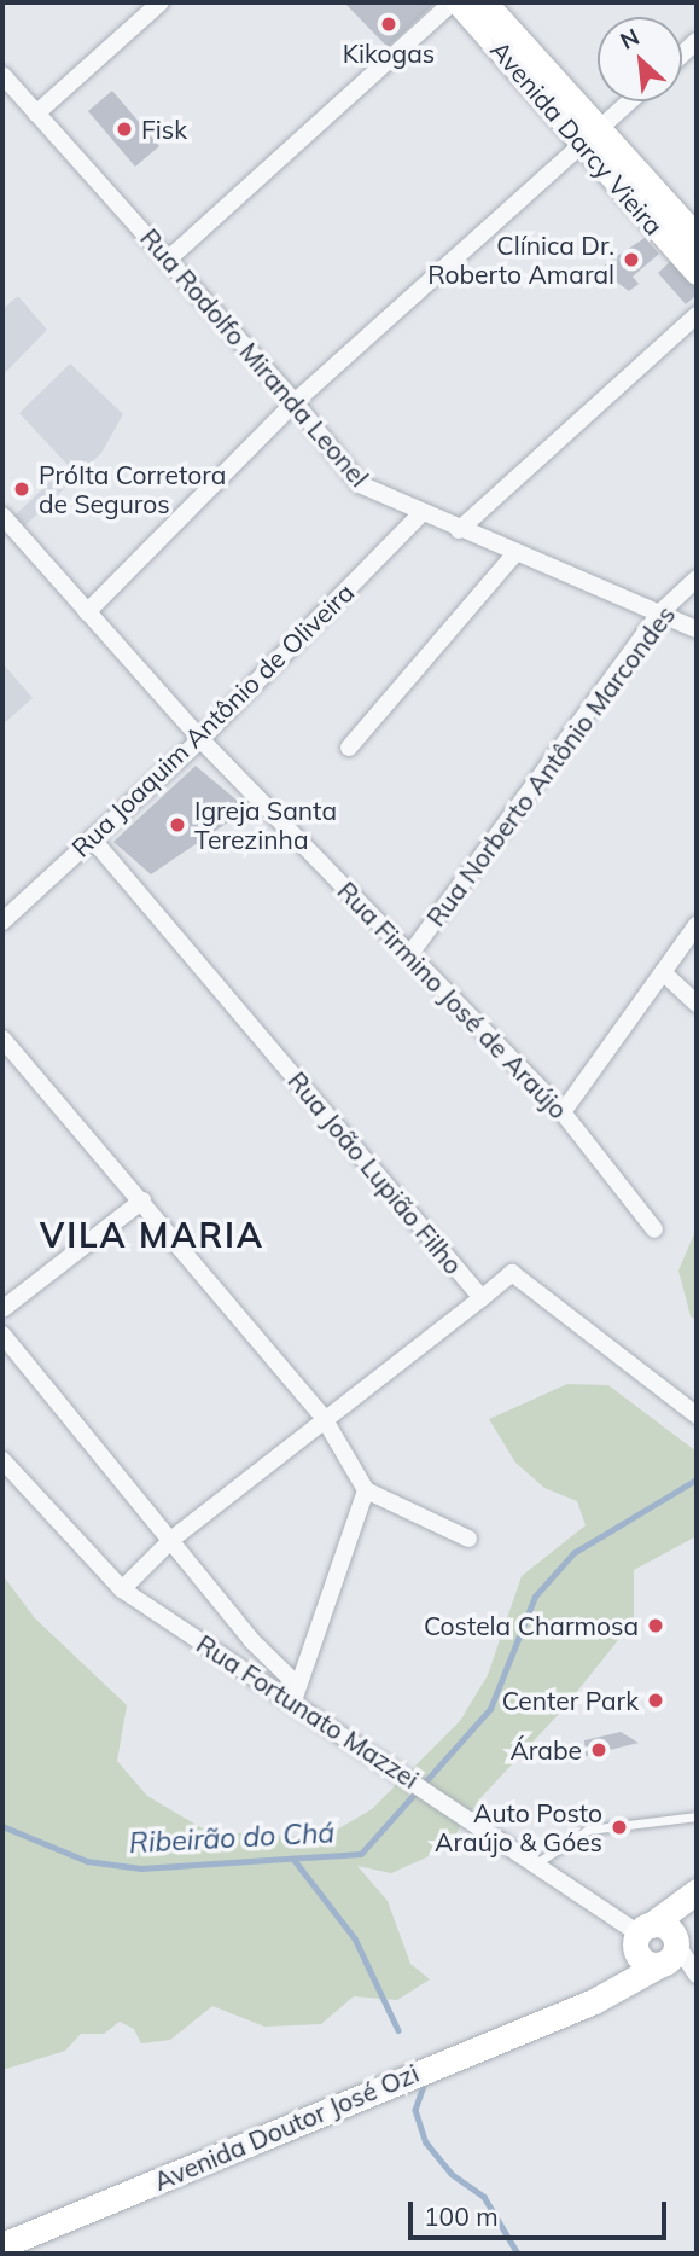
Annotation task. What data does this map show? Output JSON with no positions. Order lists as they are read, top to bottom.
{
  "streets": {
    "main road": ["Avenida Darcy Vieira", "Avenida Doutor José Ozi"],
    "street": [
      "Rua Rodolfo Miranda Leonel",
      "Rua Joaquim Antônio de Oliveira",
      "Rua Norberto Antônio Marcondes",
      "Rua Firmino José de Araújo",
      "Rua João Lupião Filho",
      "Rua Fortunato Mazzei"
    ]
  },
  "crossings": [
    ["Rua Rodolfo Miranda Leonel", "Rua Joaquim Antônio de Oliveira"],
    ["Rua Rodolfo Miranda Leonel", "Rua Norberto Antônio Marcondes"],
    ["Rua Joaquim Antônio de Oliveira", "Rua Firmino José de Araújo"],
    ["Rua Joaquim Antônio de Oliveira", "Rua João Lupião Filho"],
    ["Rua Norberto Antônio Marcondes", "Rua Firmino José de Araújo"]
  ],
  "districts": ["VILA MARIA"],
  "water": ["Ribeirão do Chá"],
  "places": [
    "Kikogas",
    "Fisk",
    "Clínica Dr. Roberto Amaral",
    "PróIta Corretora de Seguros",
    "Igreja Santa Terezinha",
    "Costela Charmosa",
    "Center Park",
    "Árabe",
    "Auto Posto Araújo & Góes"
  ],
  "scale_bar": "100 m",
  "north": "top left"
}
